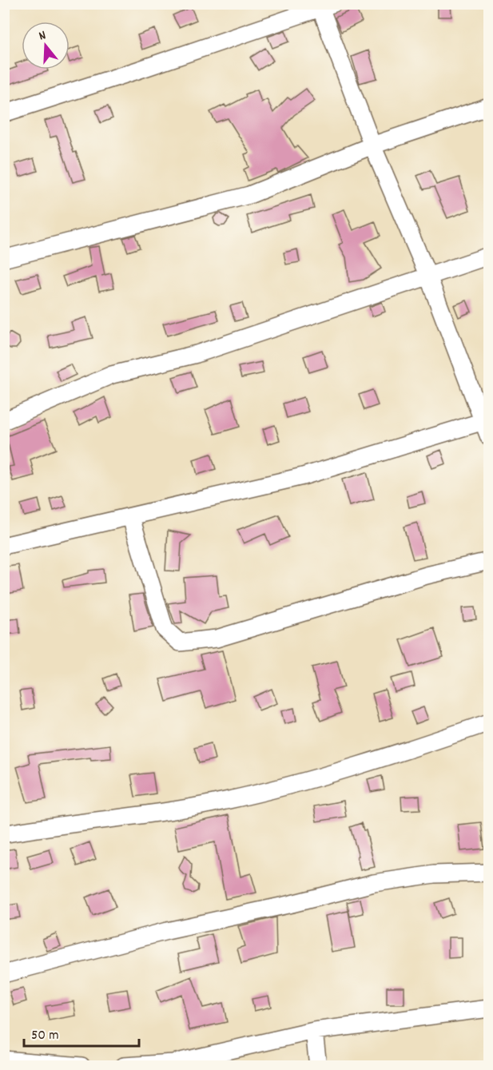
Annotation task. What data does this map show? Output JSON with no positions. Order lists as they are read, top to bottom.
{
  "scale_bar": "50 m",
  "north": "top"
}
